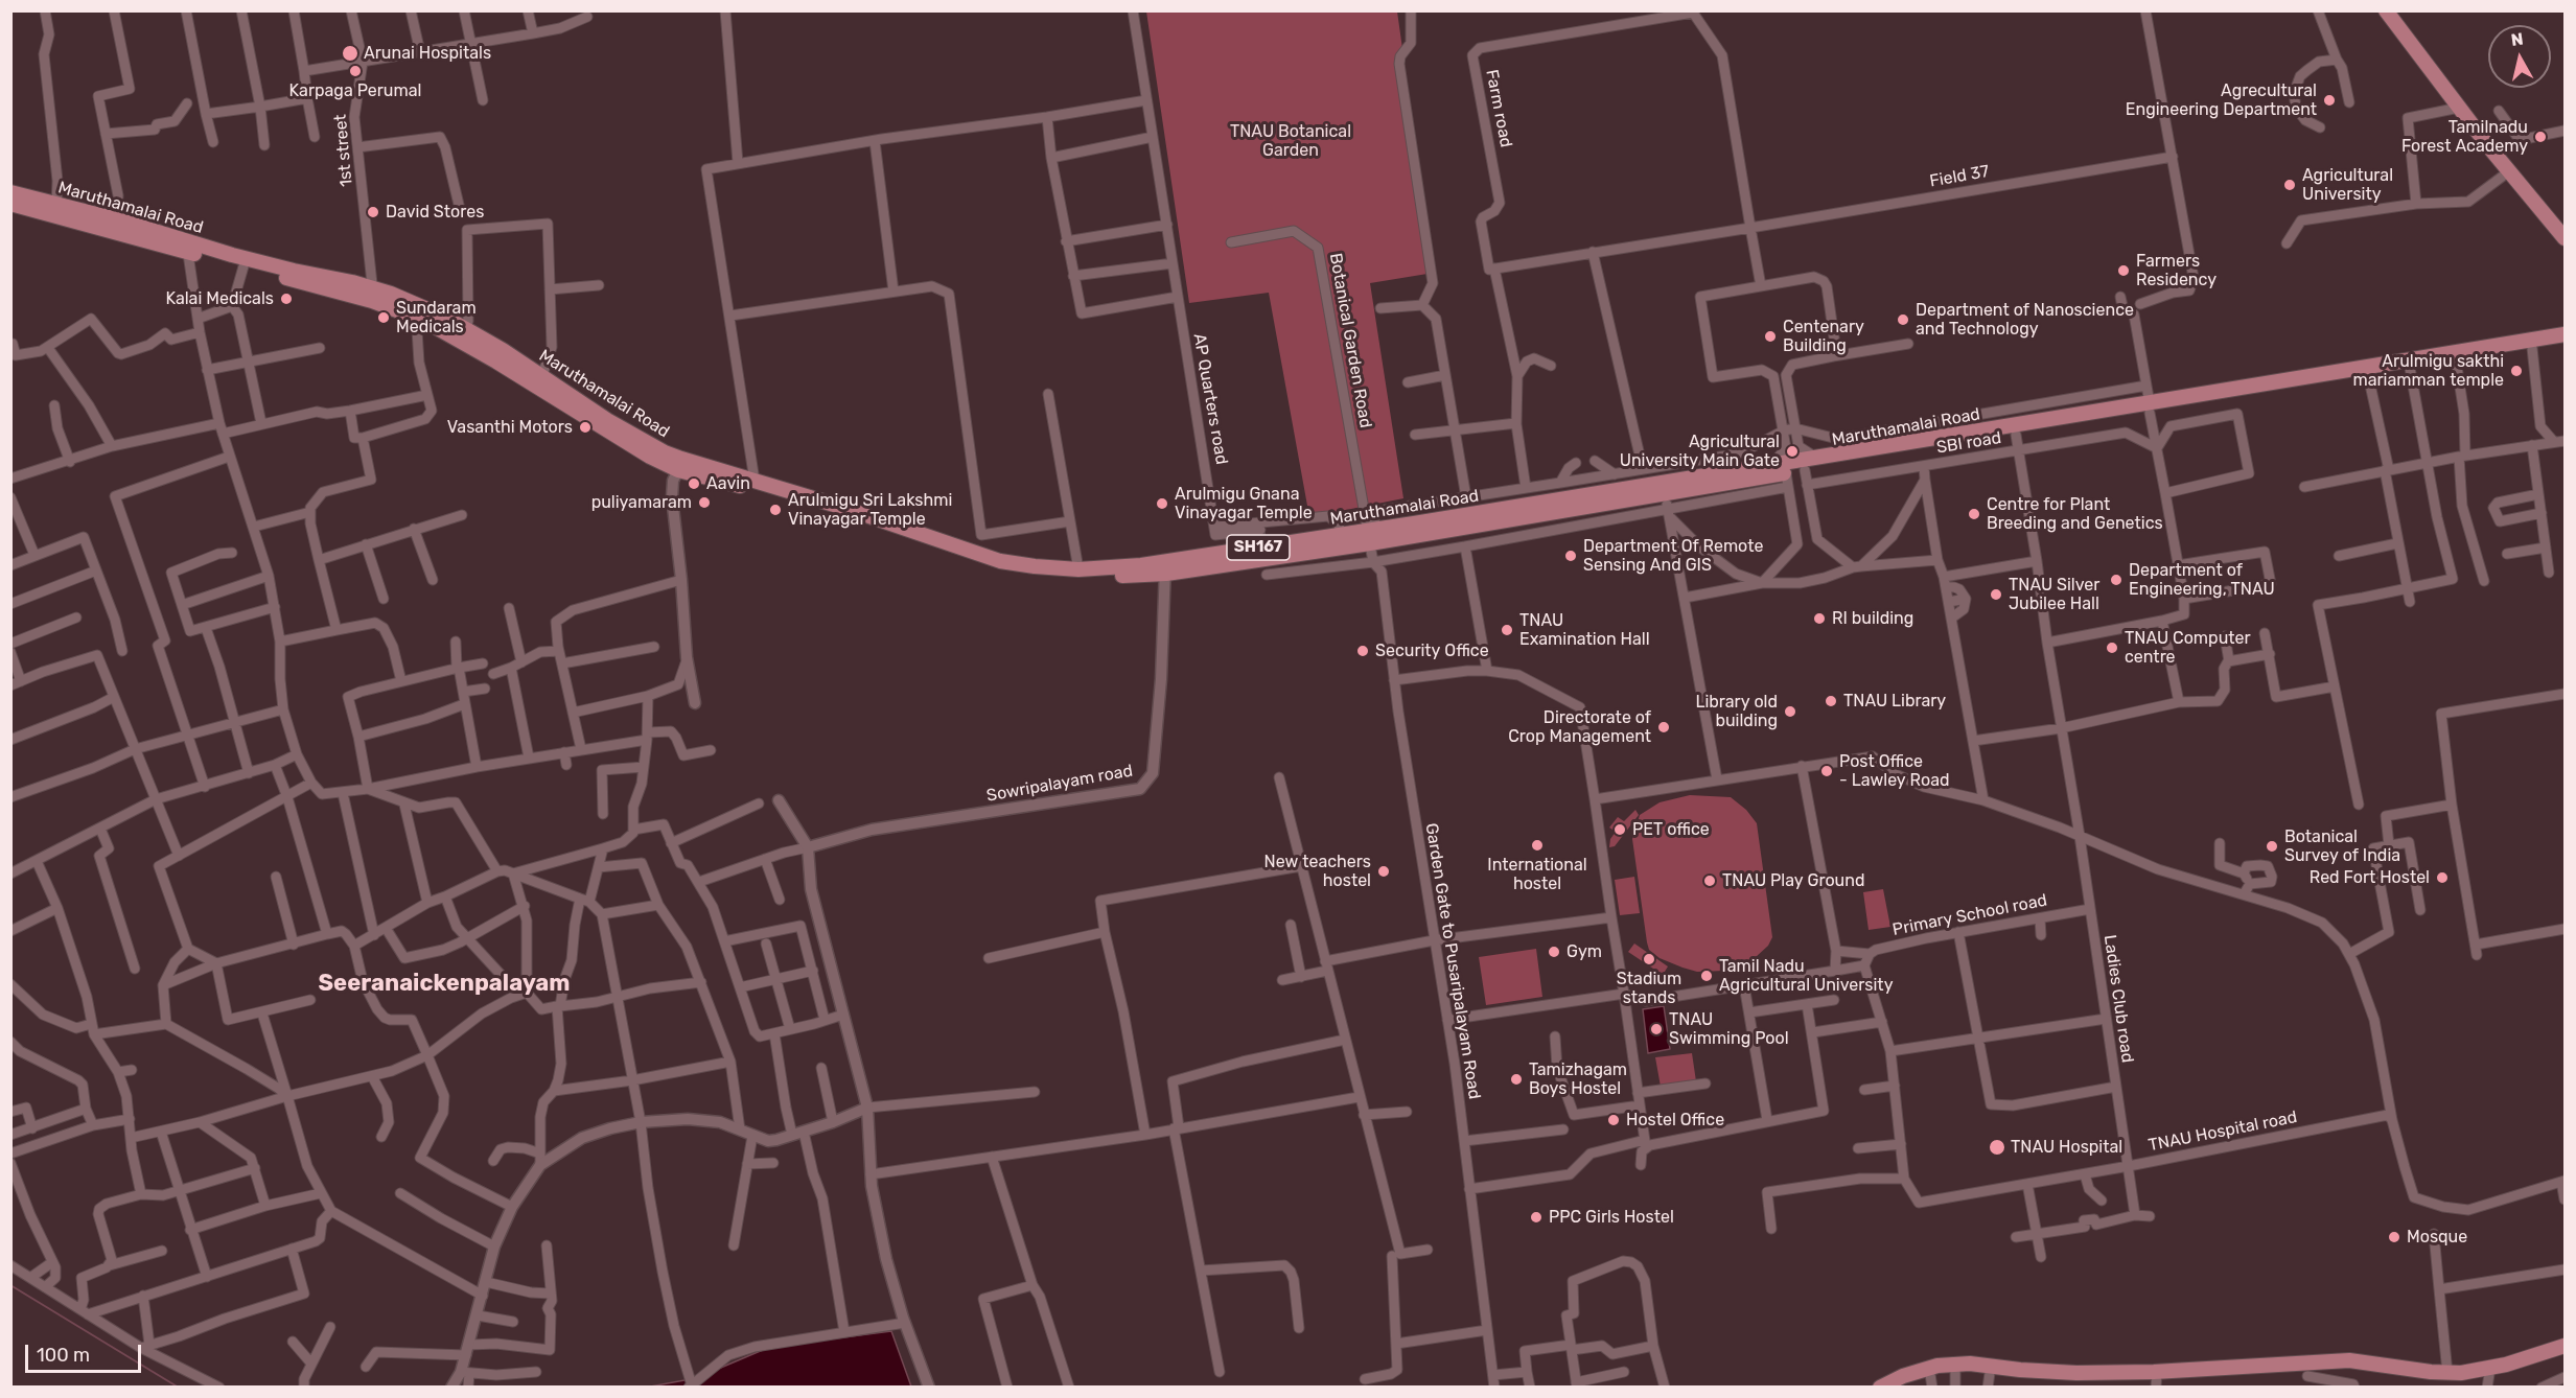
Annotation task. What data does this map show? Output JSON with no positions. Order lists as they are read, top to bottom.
{
  "streets": {
    "main road": ["Maruthamalai Road", "SH167"],
    "street": [
      "Farm road",
      "1st street",
      "Field 37",
      "Botanical Garden Road",
      "AP Quarters road",
      "SBI road",
      "Sowripalayam road",
      "Primary School road",
      "Garden Gate to Pusaripalayam Road",
      "Ladies Club road",
      "TNAU Hospital road"
    ]
  },
  "crossings": [
    ["Farm road", "Field 37"],
    ["1st street", "Maruthamalai Road"],
    ["Maruthamalai Road", "Botanical Garden Road"],
    ["Maruthamalai Road", "SBI road"],
    ["Maruthamalai Road", "Sowripalayam road"],
    ["Maruthamalai Road", "Garden Gate to Pusaripalayam Road"],
    ["Maruthamalai Road", "Ladies Club road"],
    ["Botanical Garden Road", "Garden Gate to Pusaripalayam Road"],
    ["SBI road", "Ladies Club road"],
    ["Primary School road", "Ladies Club road"],
    ["Ladies Club road", "TNAU Hospital road"]
  ],
  "districts": ["Seeranaickenpalayam"],
  "parks": ["TNAU Botanical Garden"],
  "places": [
    "Arunai Hospitals",
    "Karpaga Perumal",
    "Agrecultural Engineering Department",
    "Tamilnadu Forest Academy",
    "Agricultural University",
    "David Stores",
    "Farmers Residency",
    "Kalai Medicals",
    "Sundaram Medicals",
    "Department of Nanoscience and Technology",
    "Centenary Building",
    "Arulmigu sakthi mariamman temple",
    "Vasanthi Motors",
    "Agricultural University Main Gate",
    "Aavin",
    "puliyamaram",
    "Arulmigu Gnana Vinayagar Temple",
    "Arulmigu Sri Lakshmi Vinayagar Temple",
    "Centre for Plant Breeding and Genetics",
    "Department Of Remote Sensing And GIS",
    "Department of Engineering, TNAU",
    "TNAU Silver Jubilee Hall",
    "RI building",
    "TNAU Examination Hall",
    "TNAU Computer centre",
    "Security Office",
    "TNAU Library",
    "Library old building",
    "Directorate of Crop Management",
    "Post Office - Lawley Road",
    "PET office",
    "International hostel",
    "Botanical Survey of India",
    "New teachers hostel",
    "Red Fort Hostel",
    "TNAU Play Ground",
    "Gym",
    "Stadium stands",
    "Tamil Nadu Agricultural University",
    "TNAU Swimming Pool",
    "Tamizhagam Boys Hostel",
    "Hostel Office",
    "TNAU Hospital",
    "PPC Girls Hostel",
    "Mosque"
  ],
  "scale_bar": "100 m",
  "north": "top"
}
